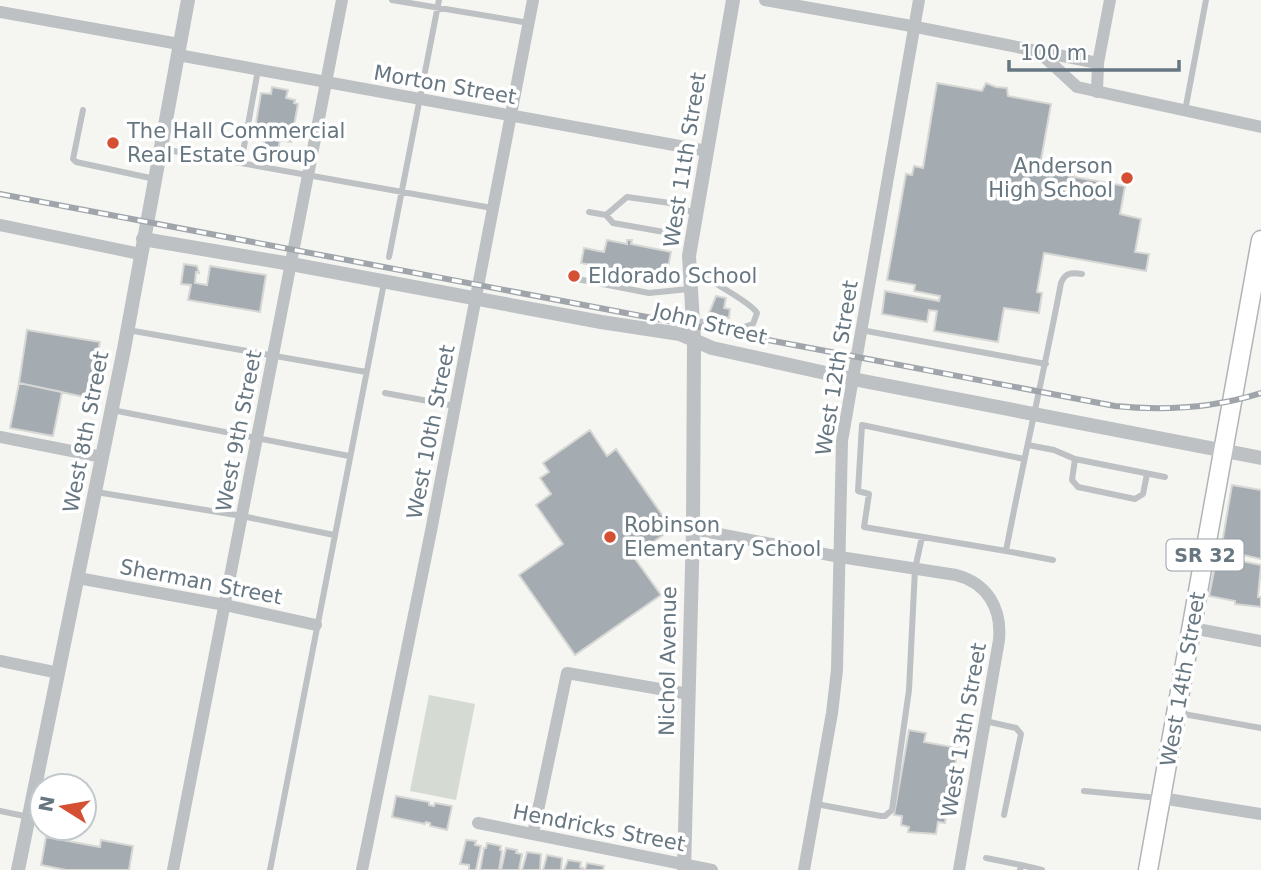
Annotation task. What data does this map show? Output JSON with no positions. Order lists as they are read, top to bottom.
{
  "streets": {
    "main road": ["SR 32", "West 14th Street"],
    "street": [
      "Morton Street",
      "West 11th Street",
      "John Street",
      "West 12th Street",
      "West 9th Street",
      "West 8th Street",
      "West 10th Street",
      "Sherman Street",
      "Nichol Avenue",
      "West 13th Street",
      "Hendricks Street"
    ]
  },
  "crossings": [
    ["Morton Street", "West 11th Street"],
    ["Morton Street", "West 9th Street"],
    ["Morton Street", "West 8th Street"],
    ["Morton Street", "West 10th Street"],
    ["West 11th Street", "John Street"],
    ["West 11th Street", "Nichol Avenue"],
    ["John Street", "West 12th Street"],
    ["John Street", "West 9th Street"],
    ["John Street", "West 8th Street"],
    ["John Street", "West 10th Street"],
    ["John Street", "Nichol Avenue"],
    ["John Street", "West 14th Street"],
    ["West 9th Street", "Sherman Street"],
    ["West 8th Street", "Sherman Street"],
    ["Nichol Avenue", "Hendricks Street"]
  ],
  "places": [
    "The Hall Commercial Real Estate Group",
    "Anderson High School",
    "Eldorado School",
    "Robinson Elementary School"
  ],
  "scale_bar": "100 m",
  "north": "left"
}
